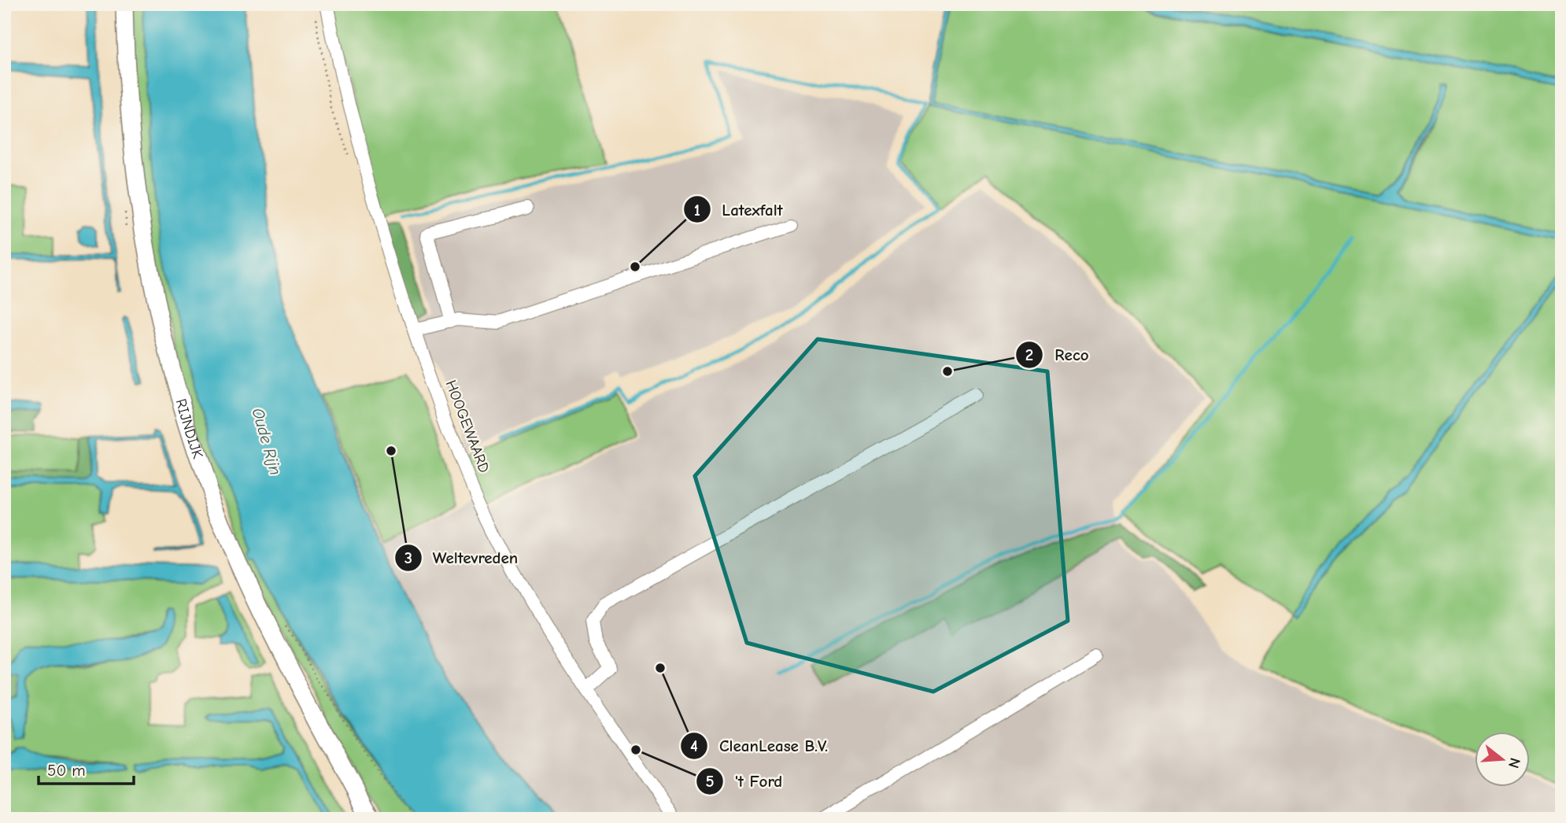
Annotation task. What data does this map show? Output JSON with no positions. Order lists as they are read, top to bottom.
{
  "streets": {
    "main road": ["RIJNDIJK"],
    "street": ["HOOGEWAARD"]
  },
  "water": ["Oude Rijn"],
  "places": [
    "Latexfalt",
    "Reco",
    "Weltevreden",
    "CleanLease B.V.",
    "'t Ford"
  ],
  "scale_bar": "50 m",
  "north": "right"
}
